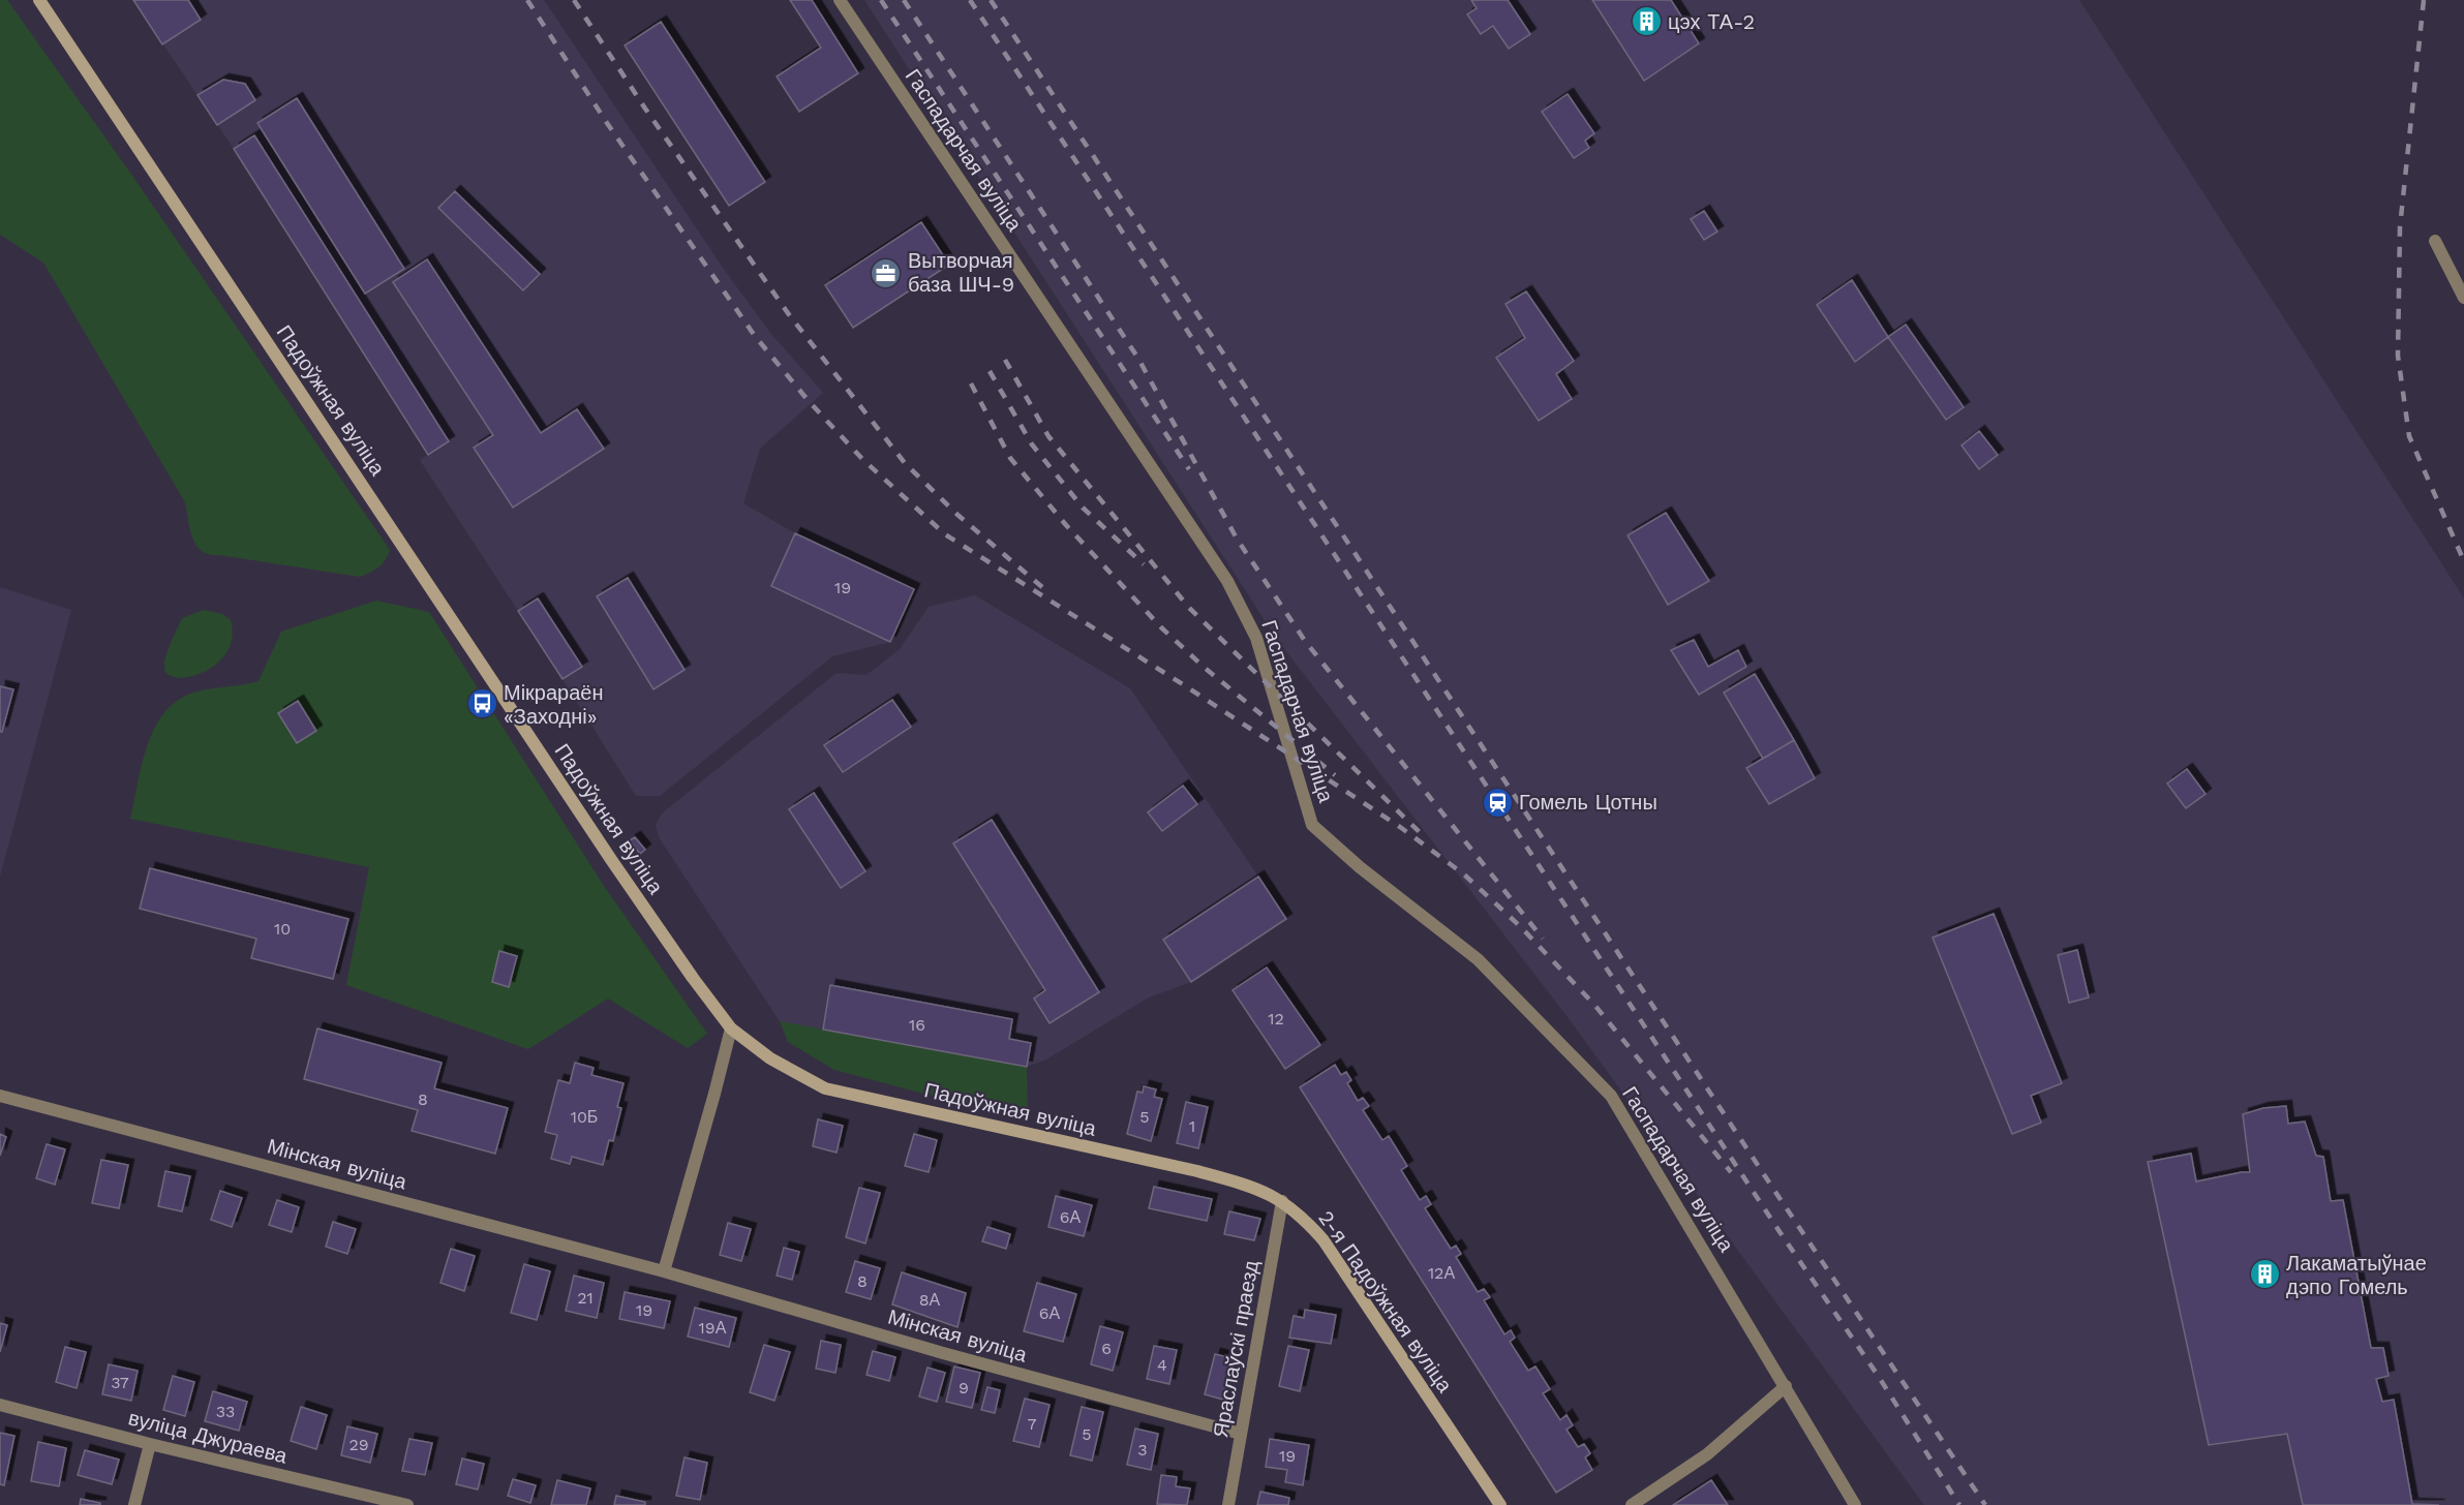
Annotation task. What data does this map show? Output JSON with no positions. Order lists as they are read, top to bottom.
{
  "streets": {
    "main road": ["Падоўжная вуліца", "2-я Падоўжная вуліца"],
    "street": [
      "Гаспадарчая вуліца",
      "Мінская вуліца",
      "Яраслаўскі праезд",
      "вуліца Джураева"
    ]
  },
  "crossings": [
    ["Падоўжная вуліца", "2-я Падоўжная вуліца"],
    ["Мінская вуліца", "Яраслаўскі праезд"],
    ["2-я Падоўжная вуліца", "Яраслаўскі праезд"]
  ],
  "places": {
    "building": ["цэх ТА-2", "Лакаматыўнае дэпо Гомель"],
    "office": ["Вытворчая база ШЧ-9"],
    "bus stop": ["Мікрараён «Заходні»"],
    "station": ["Гомель Цотны"]
  },
  "house_numbers": [
    "19",
    "10",
    "12",
    "16",
    "8",
    "10Б",
    "5",
    "1",
    "6А",
    "12А",
    "8",
    "21",
    "8А",
    "19",
    "6А",
    "19А",
    "6",
    "4",
    "37",
    "9",
    "33",
    "7",
    "5",
    "29",
    "3",
    "19"
  ]
}
